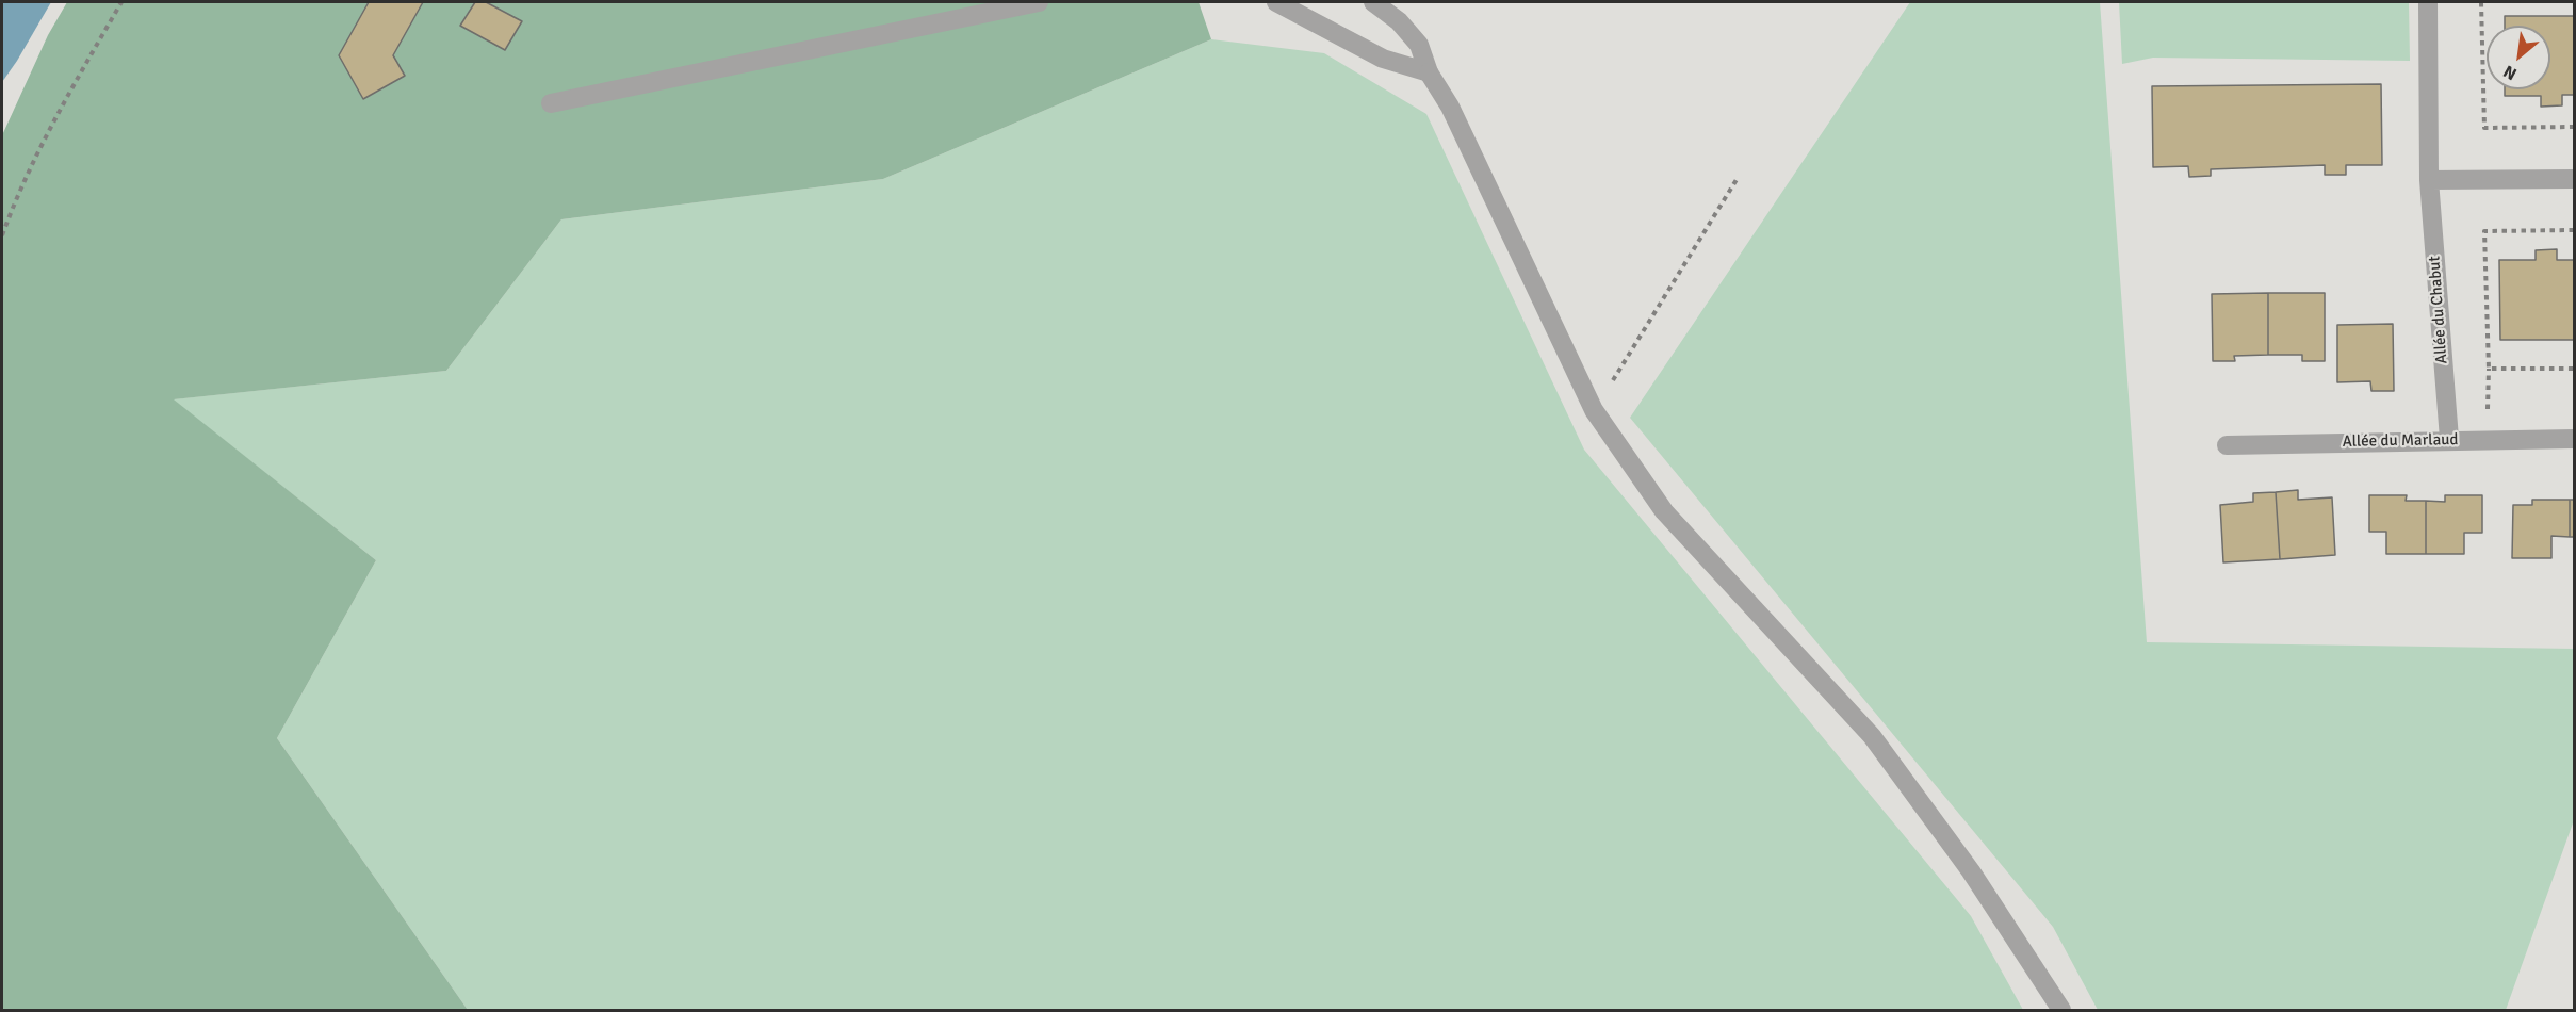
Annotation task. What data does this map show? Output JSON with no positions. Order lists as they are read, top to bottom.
{
  "streets": {
    "street": ["Allée du Chabut", "Allée du Marlaud"]
  },
  "crossings": [
    ["Allée du Chabut", "Allée du Marlaud"]
  ],
  "north": "bottom left"
}
